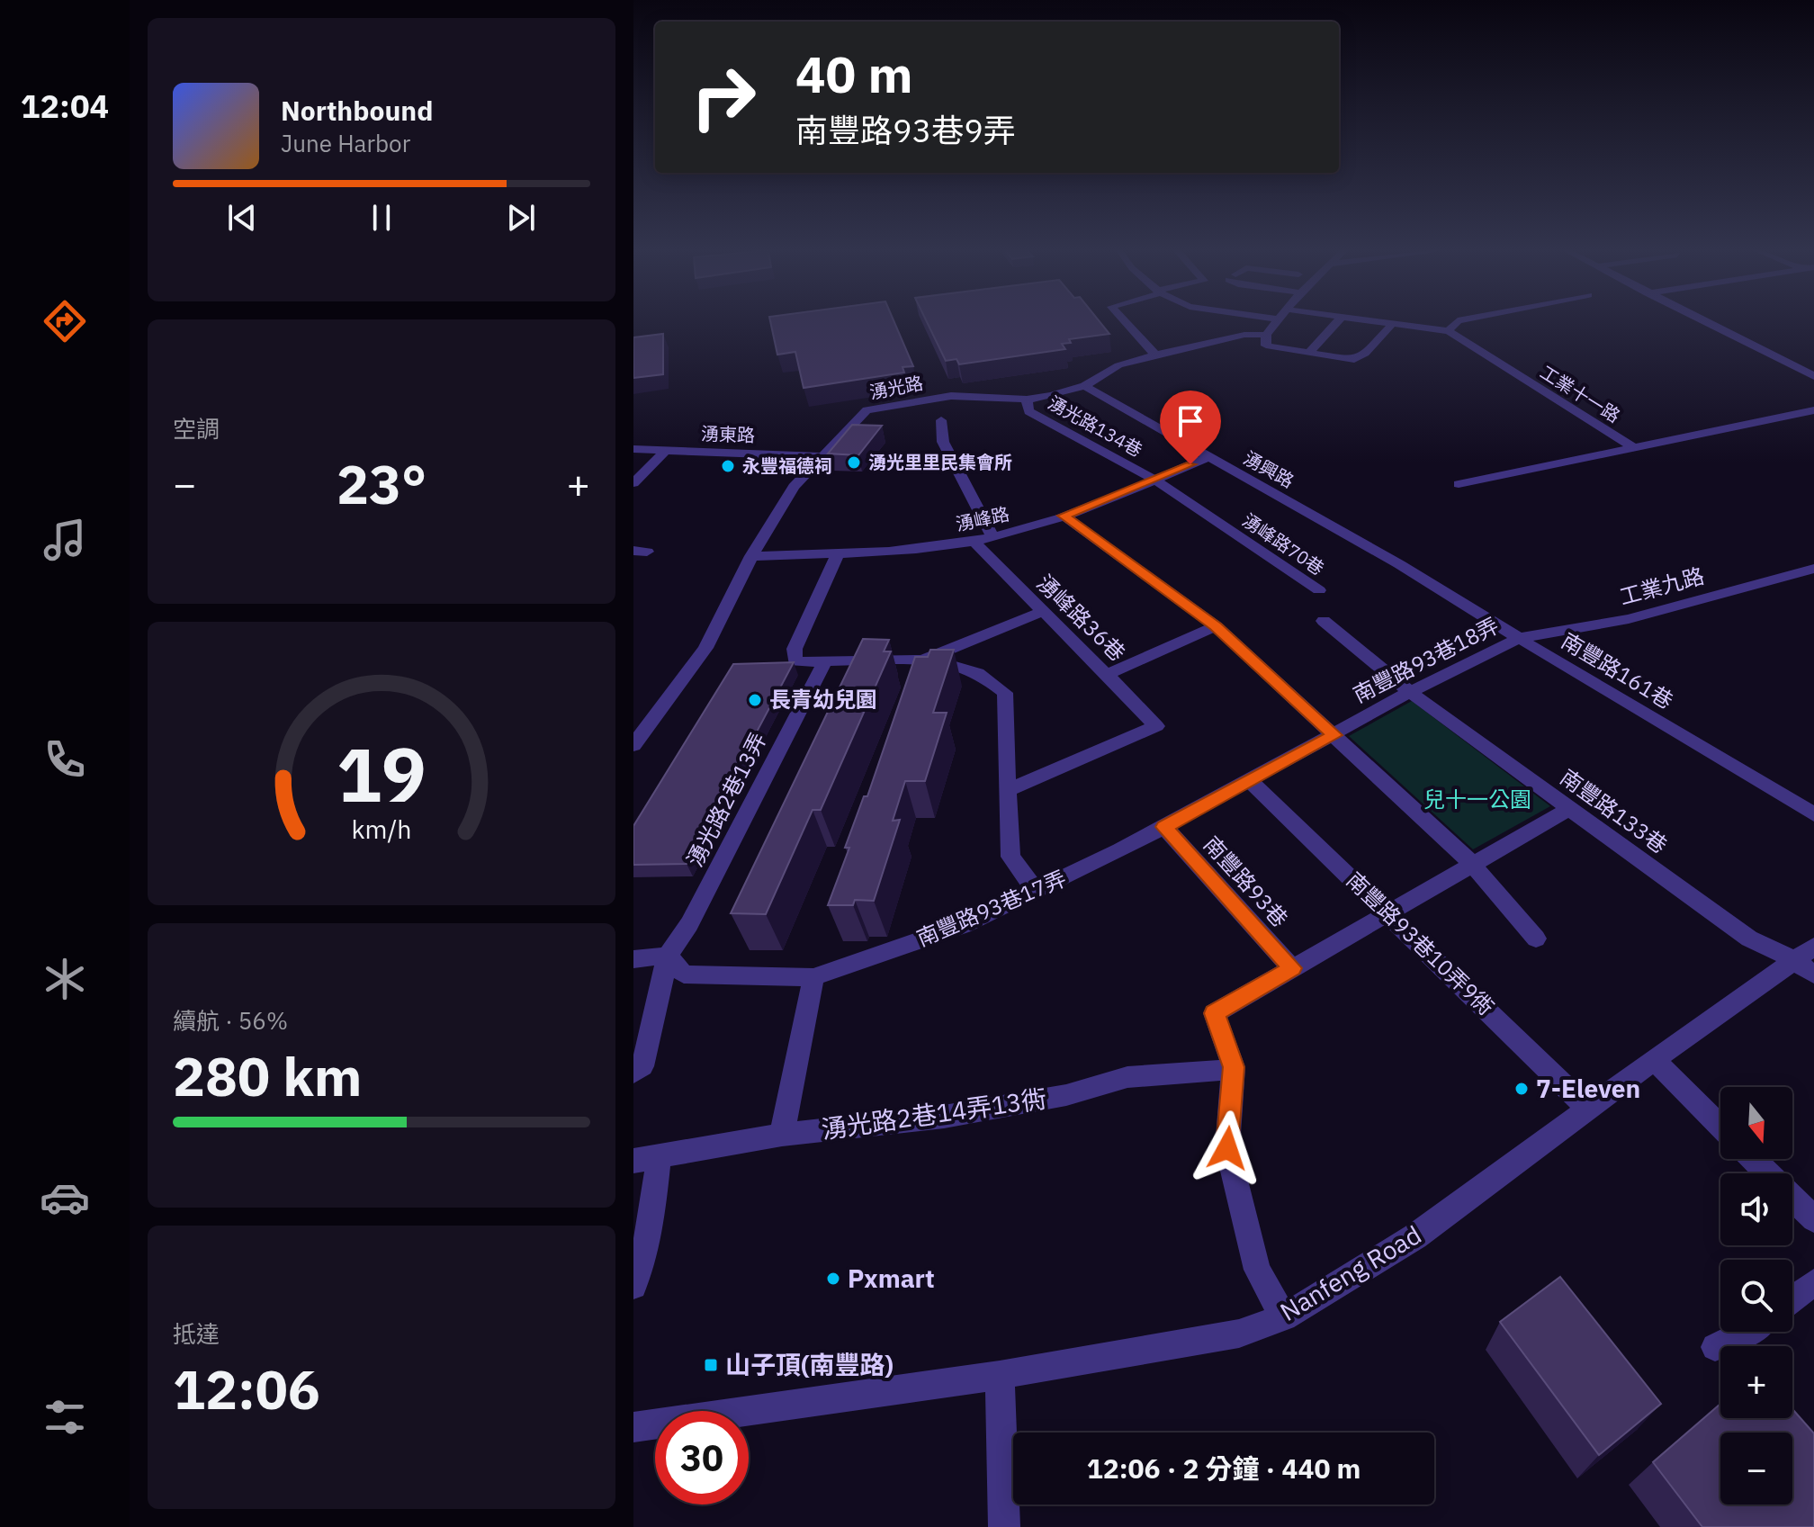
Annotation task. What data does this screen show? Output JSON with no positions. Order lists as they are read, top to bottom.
{
  "streets": {
    "street": [
      "湧光路",
      "工業十一路",
      "湧光路134巷",
      "湧東路",
      "湧興路",
      "湧峰路",
      "湧峰路70巷",
      "工業九路",
      "湧峰路36巷",
      "南豐路93巷18弄",
      "南豐路161巷",
      "湧光路2巷13弄",
      "南豐路133巷",
      "南豐路93巷",
      "南豐路93巷17弄",
      "南豐路93巷10弄9衖",
      "湧光路2巷14弄13衖",
      "Nanfeng Road"
    ]
  },
  "crossings": [
    ["湧光路", "湧光路134巷"],
    ["湧光路", "湧東路"],
    ["湧光路", "湧興路"],
    ["湧光路", "湧峰路"],
    ["湧光路134巷", "湧峰路"],
    ["湧光路134巷", "湧峰路70巷"],
    ["湧興路", "湧峰路"],
    ["湧興路", "南豐路161巷"],
    ["湧峰路", "湧峰路70巷"],
    ["湧峰路", "湧峰路36巷"],
    ["工業九路", "南豐路93巷18弄"],
    ["工業九路", "南豐路161巷"],
    ["南豐路93巷18弄", "南豐路161巷"],
    ["南豐路93巷18弄", "南豐路133巷"],
    ["南豐路93巷18弄", "南豐路93巷"],
    ["南豐路93巷18弄", "南豐路93巷17弄"],
    ["南豐路93巷18弄", "南豐路93巷10弄9衖"],
    ["南豐路133巷", "Nanfeng Road"],
    ["南豐路93巷", "南豐路93巷17弄"],
    ["南豐路93巷10弄9衖", "Nanfeng Road"]
  ],
  "parks": ["兒十一公園"],
  "places": {
    "other": [
      "湧光里里民集會所",
      "永豐福德祠",
      "長青幼兒園",
      "7-Eleven",
      "Pxmart"
    ],
    "transit": ["山子頂(南豐路)"]
  },
  "north": "bottom",
  "page": {
    "tabs": "12:04",
    "turn": ["40 m", "南豐路93巷9弄"],
    "song": ["Northbound", "June Harbor"],
    "tile": [
      "空調",
      ["續航 · 56%", "280 km"],
      ["抵達", "12:06"]
    ],
    "heat": ["−", "23°", "+"],
    "map_buttons": ["+", "−"],
    "limit": "30",
    "trip": "12:06 · 2 分鐘 · 440 m",
    "gauge": ["19", "km/h"]
  }
}
